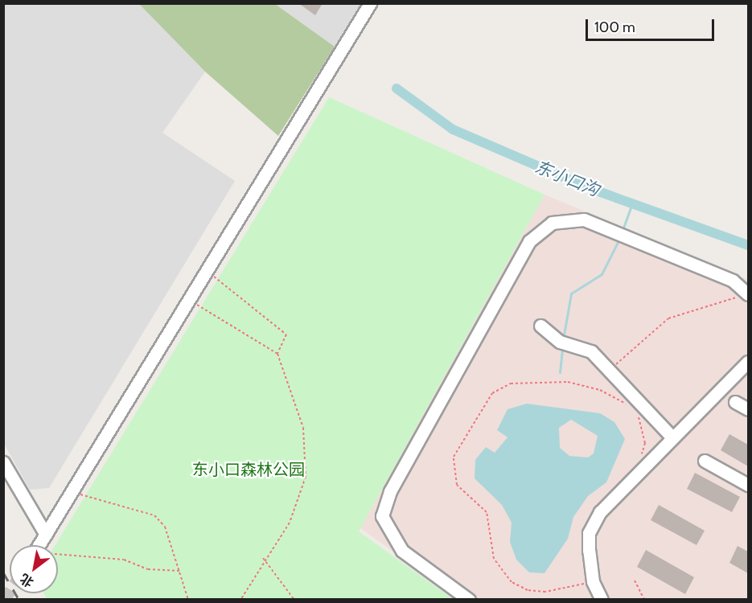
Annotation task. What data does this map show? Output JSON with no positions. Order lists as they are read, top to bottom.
{
  "water": ["东小口沟"],
  "parks": ["东小口森林公园"],
  "scale_bar": "100 m",
  "north": "bottom left"
}
